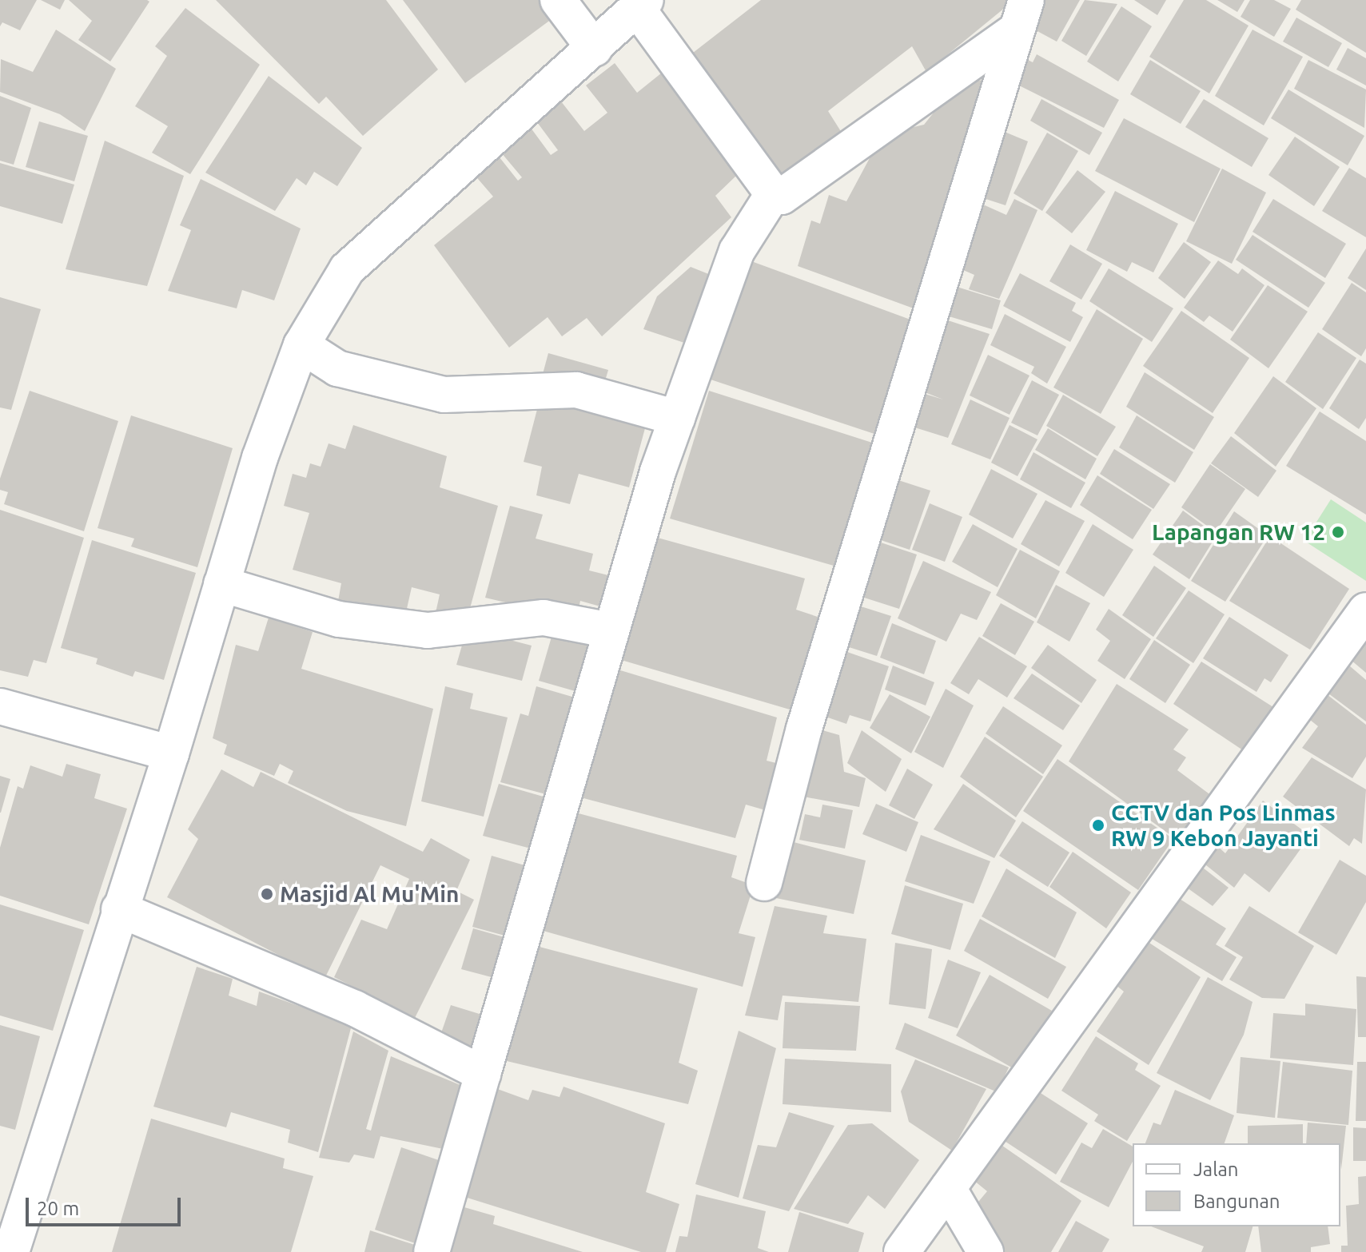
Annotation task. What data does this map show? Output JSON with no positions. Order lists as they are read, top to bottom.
{
  "places": ["Lapangan RW 12", "CCTV dan Pos Linmas RW 9 Kebon Jayanti", "Masjid Al Mu'Min"],
  "legend": ["Jalan", "Bangunan"],
  "scale_bar": "20 m"
}
